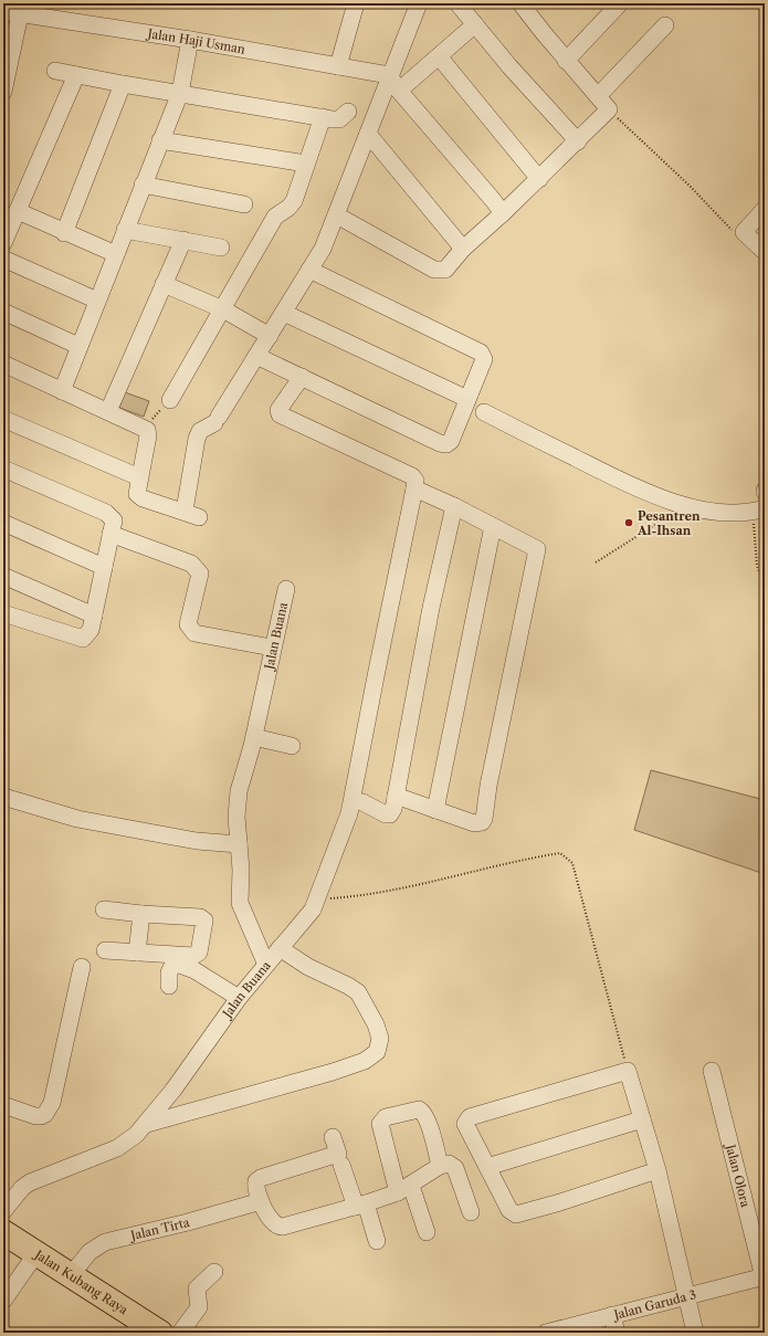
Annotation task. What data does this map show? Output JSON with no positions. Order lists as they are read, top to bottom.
{
  "streets": {
    "highway": ["Jalan Kubang Raya"],
    "street": [
      "Jalan Haji Usman",
      "Jalan Buana",
      "Jalan Olora",
      "Jalan Tirta",
      "Jalan Garuda 3"
    ]
  },
  "crossings": [
    ["Jalan Olora", "Jalan Garuda 3"],
    ["Jalan Tirta", "Jalan Kubang Raya"]
  ],
  "places": ["Pesantren Al-Ihsan"]
}
